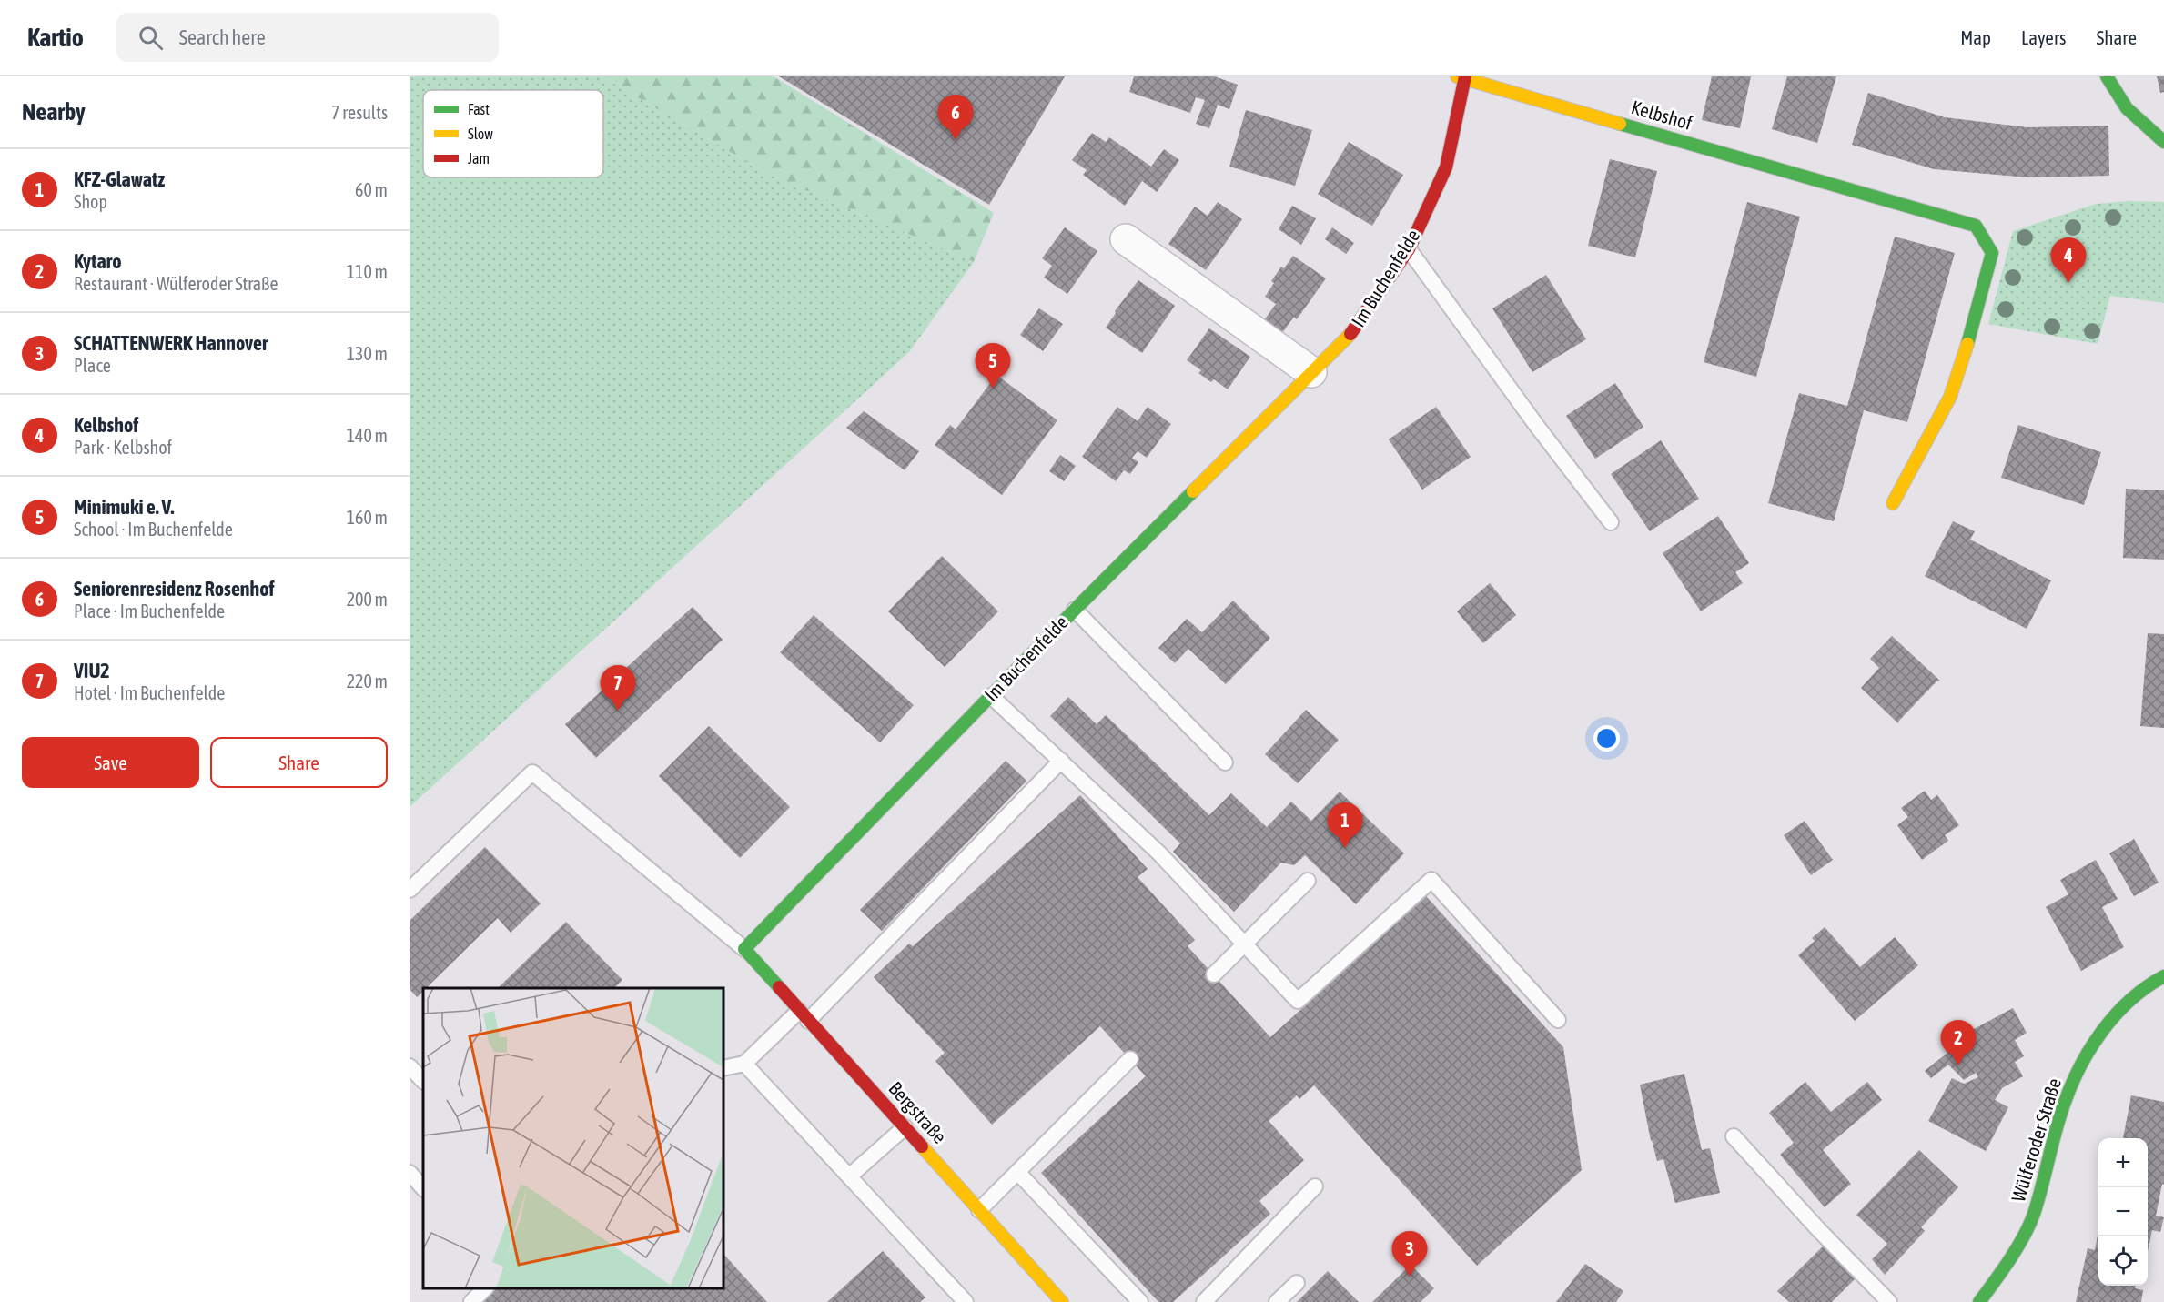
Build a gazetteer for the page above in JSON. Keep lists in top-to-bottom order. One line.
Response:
{"streets":{"street":["Kelbshof","Im Buchenfelde","Bergstraße","Wülferoder Straße"]},"crossings":[["Kelbshof","Im Buchenfelde"],["Im Buchenfelde","Bergstraße"]],"legend":["Fast","Slow","Jam"],"page":{"header":"Kartio","search":"Search here","nav":["Map","Layers","Share"],"heading":["Nearby","7 results"],"pins":["6","4","5","7","1","2","3"],"list":[{"mark":"1","name":"KFZ-Glawatz","note":"Shop","value":"60 m"},{"mark":"2","name":"Kytaro","note":"Restaurant · Wülferoder Straße","value":"110 m"},{"mark":"3","name":"SCHATTENWERK Hannover","note":"Place","value":"130 m"},{"mark":"4","name":"Kelbshof","note":"Park · Kelbshof","value":"140 m"},{"mark":"5","name":"Minimuki e. V.","note":"School · Im Buchenfelde","value":"160 m"},{"mark":"6","name":"Seniorenresidenz Rosenhof","note":"Place · Im Buchenfelde","value":"200 m"},{"mark":"7","name":"VIU2","note":"Hotel · Im Buchenfelde","value":"220 m"}],"buttons":["Save","Share"],"map_buttons":["+","−"]}}
